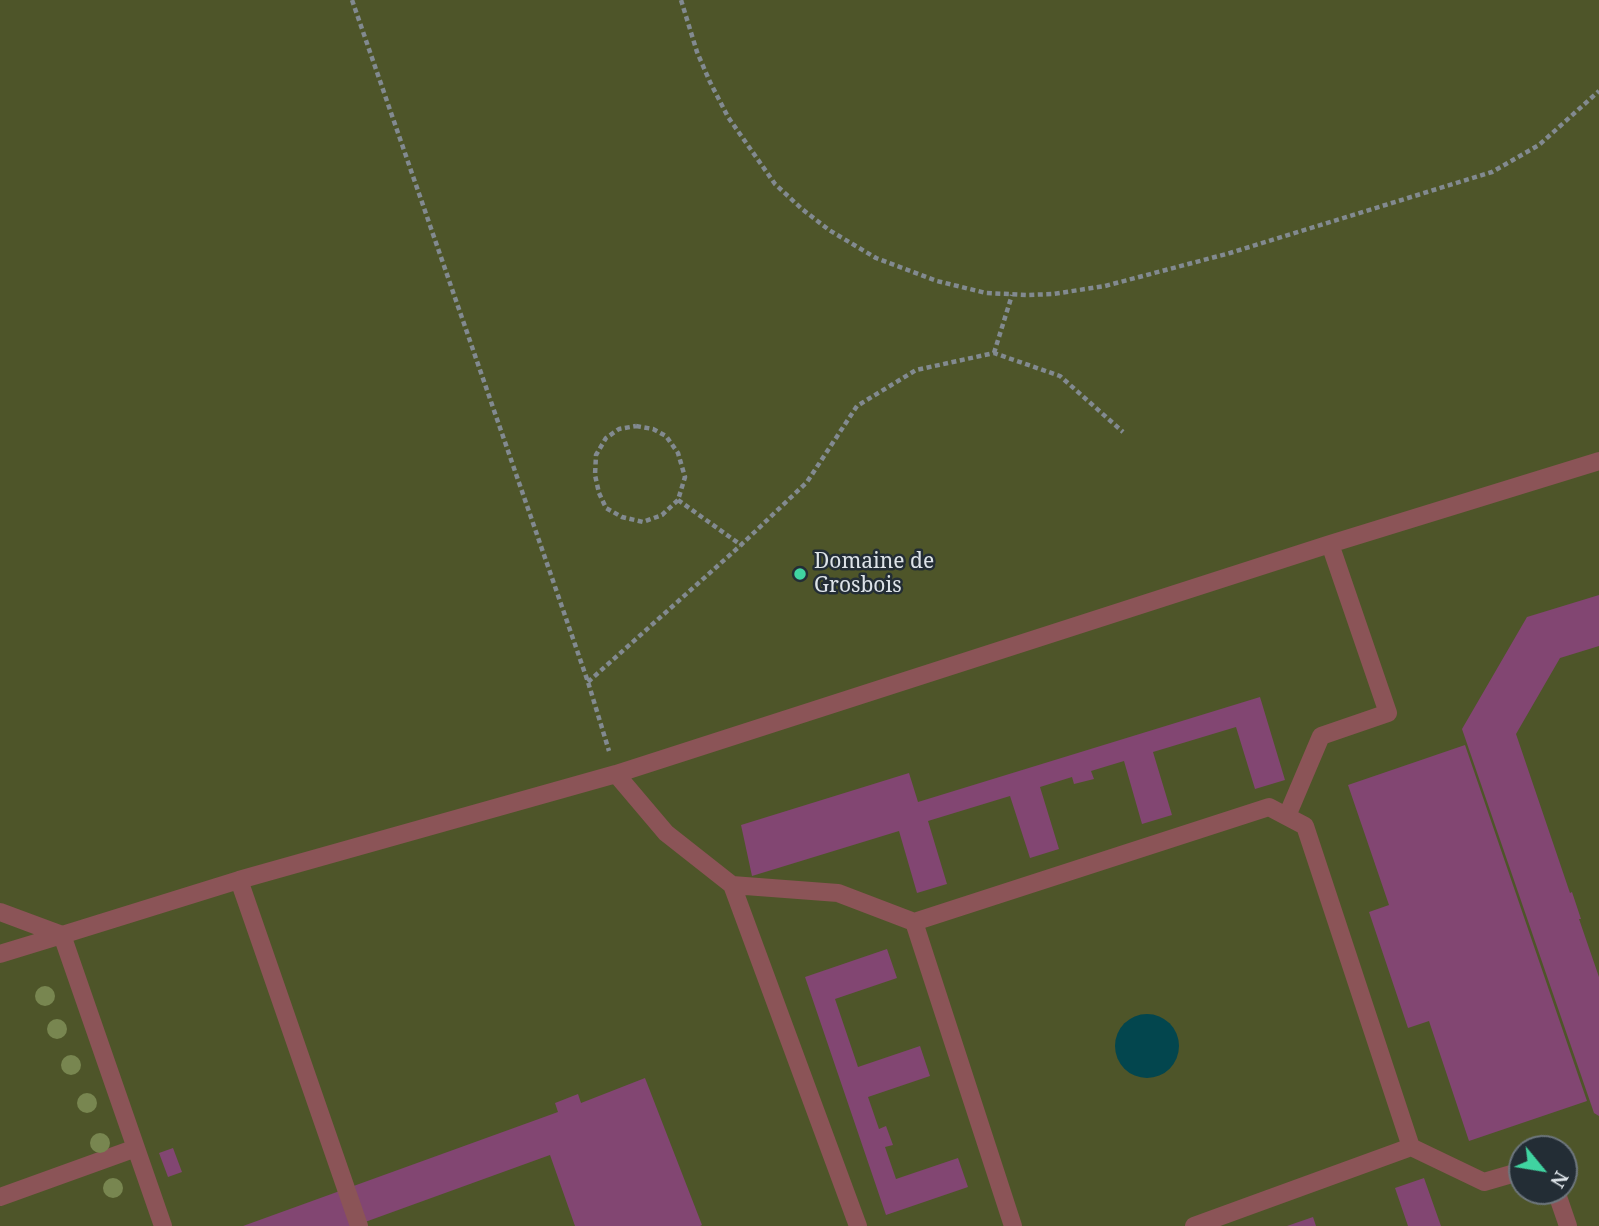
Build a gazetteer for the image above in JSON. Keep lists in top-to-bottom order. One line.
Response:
{"places":["Domaine de Grosbois"],"north":"bottom right"}
